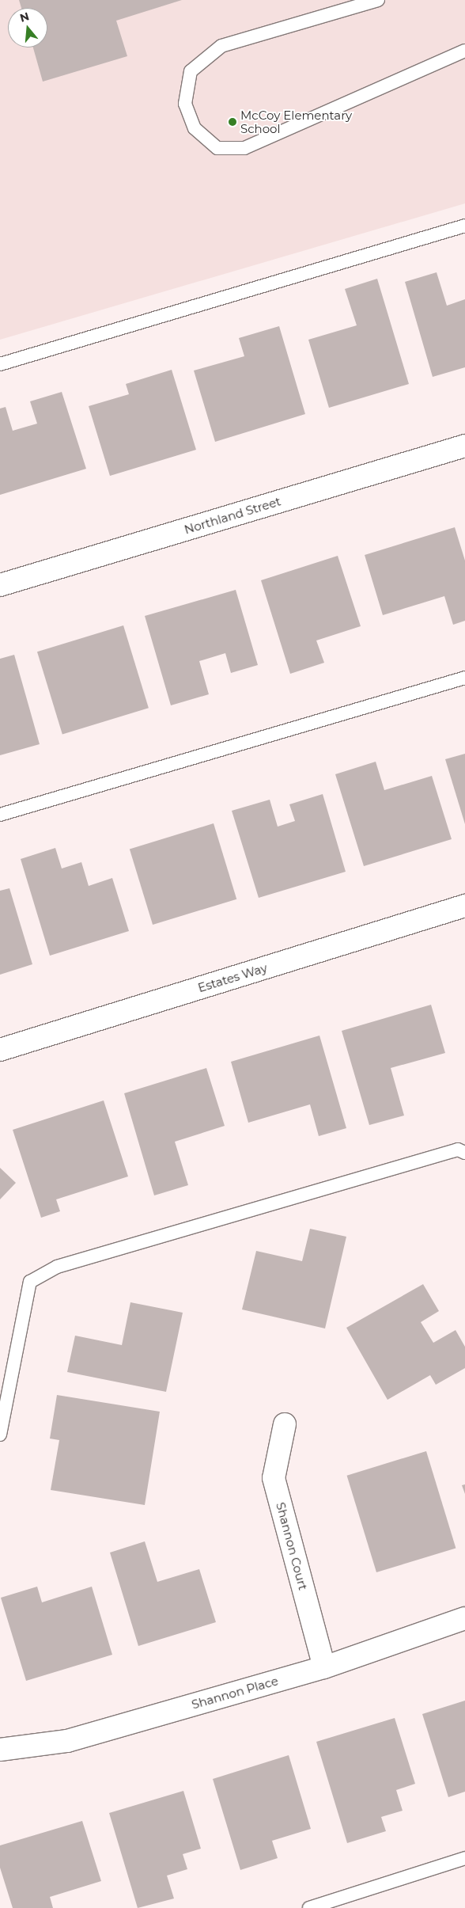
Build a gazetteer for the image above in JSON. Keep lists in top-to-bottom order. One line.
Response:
{"streets":{"street":["Northland Street","Estates Way","Shannon Court","Shannon Place"]},"crossings":[["Shannon Court","Shannon Place"]],"places":["McCoy Elementary School"],"north":"top"}
